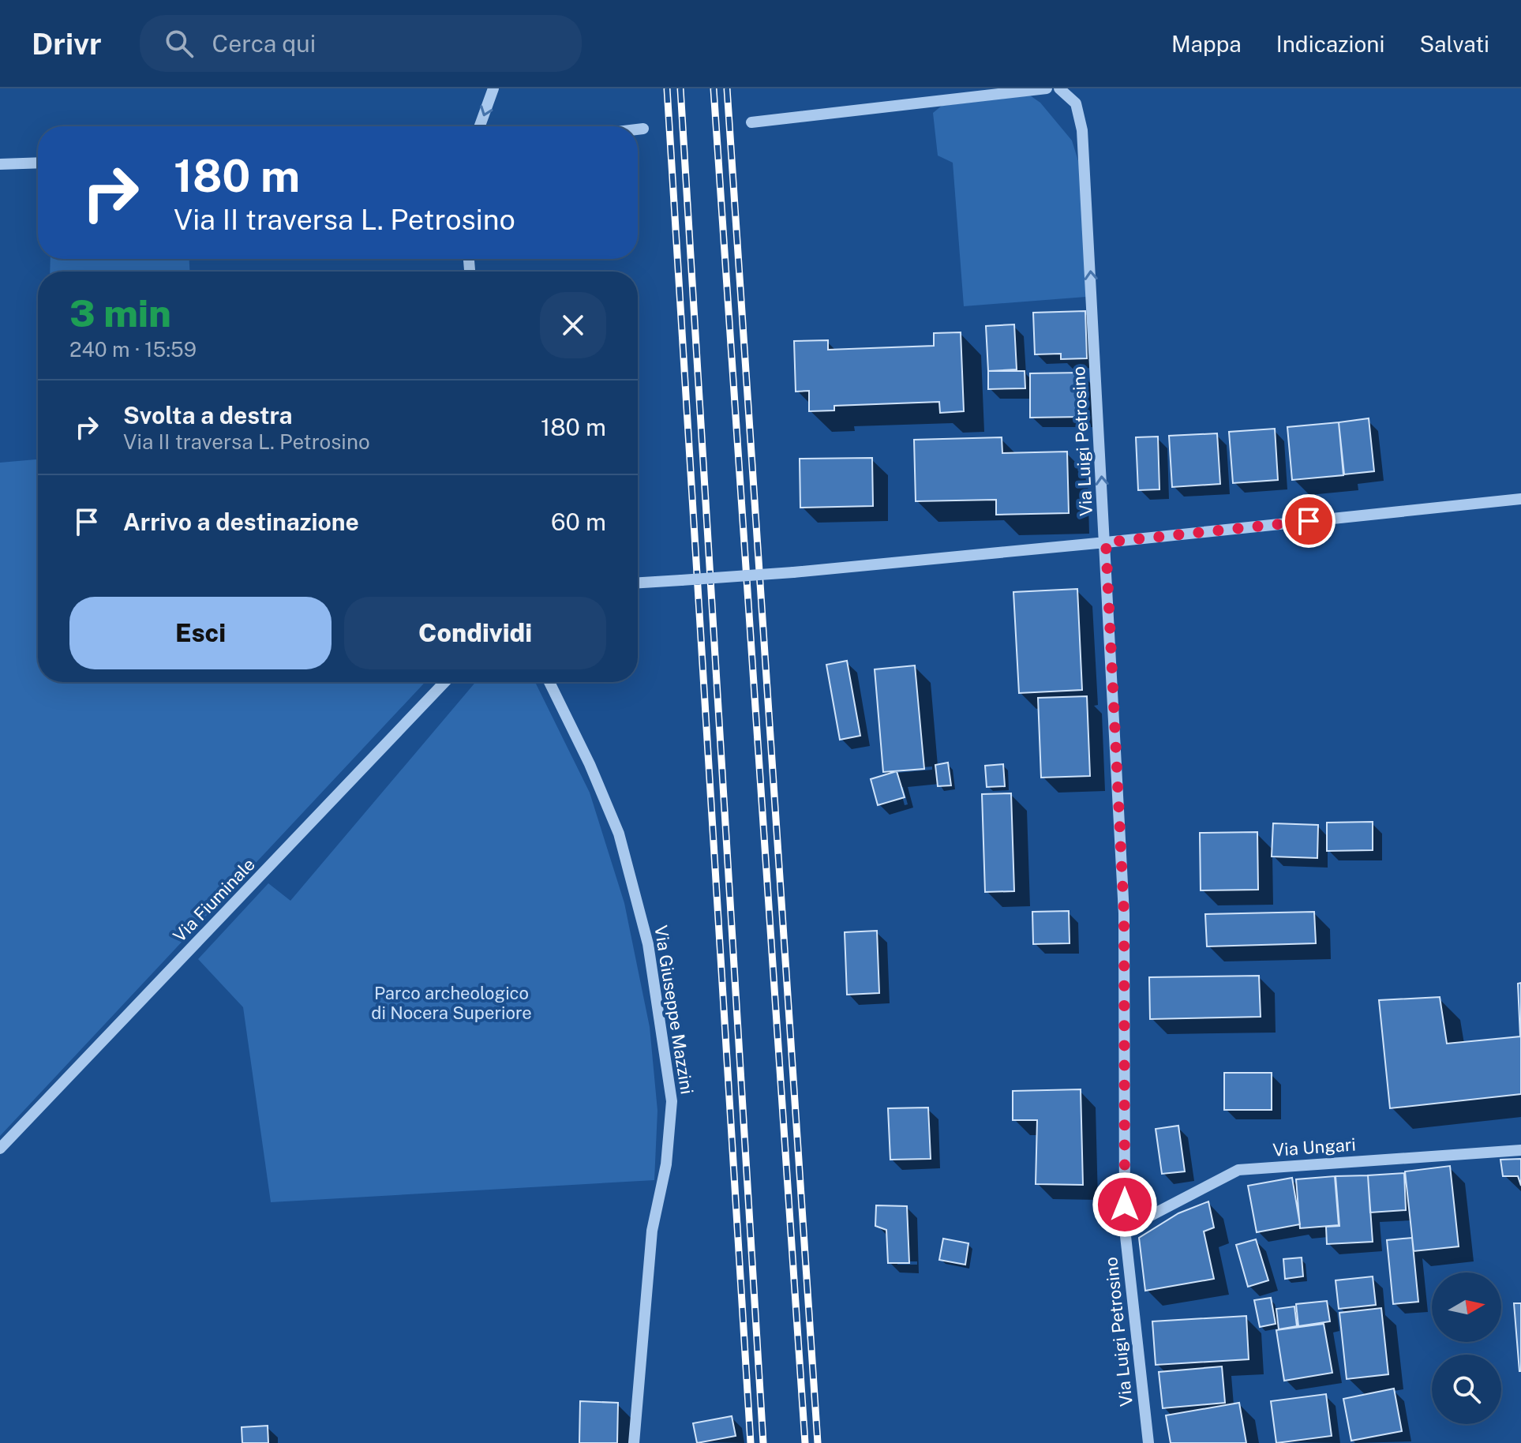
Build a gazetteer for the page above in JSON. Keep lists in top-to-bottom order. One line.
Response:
{"streets":{"street":["Via Luigi Petrosino","Via Fiuminale","Via Giuseppe Mazzini","Via Ungari"]},"crossings":[["Via Luigi Petrosino","Via Ungari"]],"parks":["Parco archeologico di Nocera Superiore"],"north":"right","page":{"header":"Drivr","search":"Cerca qui","nav":["Mappa","Indicazioni","Salvati"],"turn":["180 m","Via II traversa L. Petrosino"],"heading":["3 min","240 m · 15:59"],"list":[{"name":"Svolta a destra","note":"Via II traversa L. Petrosino","value":"180 m"},{"name":"Arrivo a destinazione","value":"60 m"}],"buttons":["Esci","Condividi"]}}
